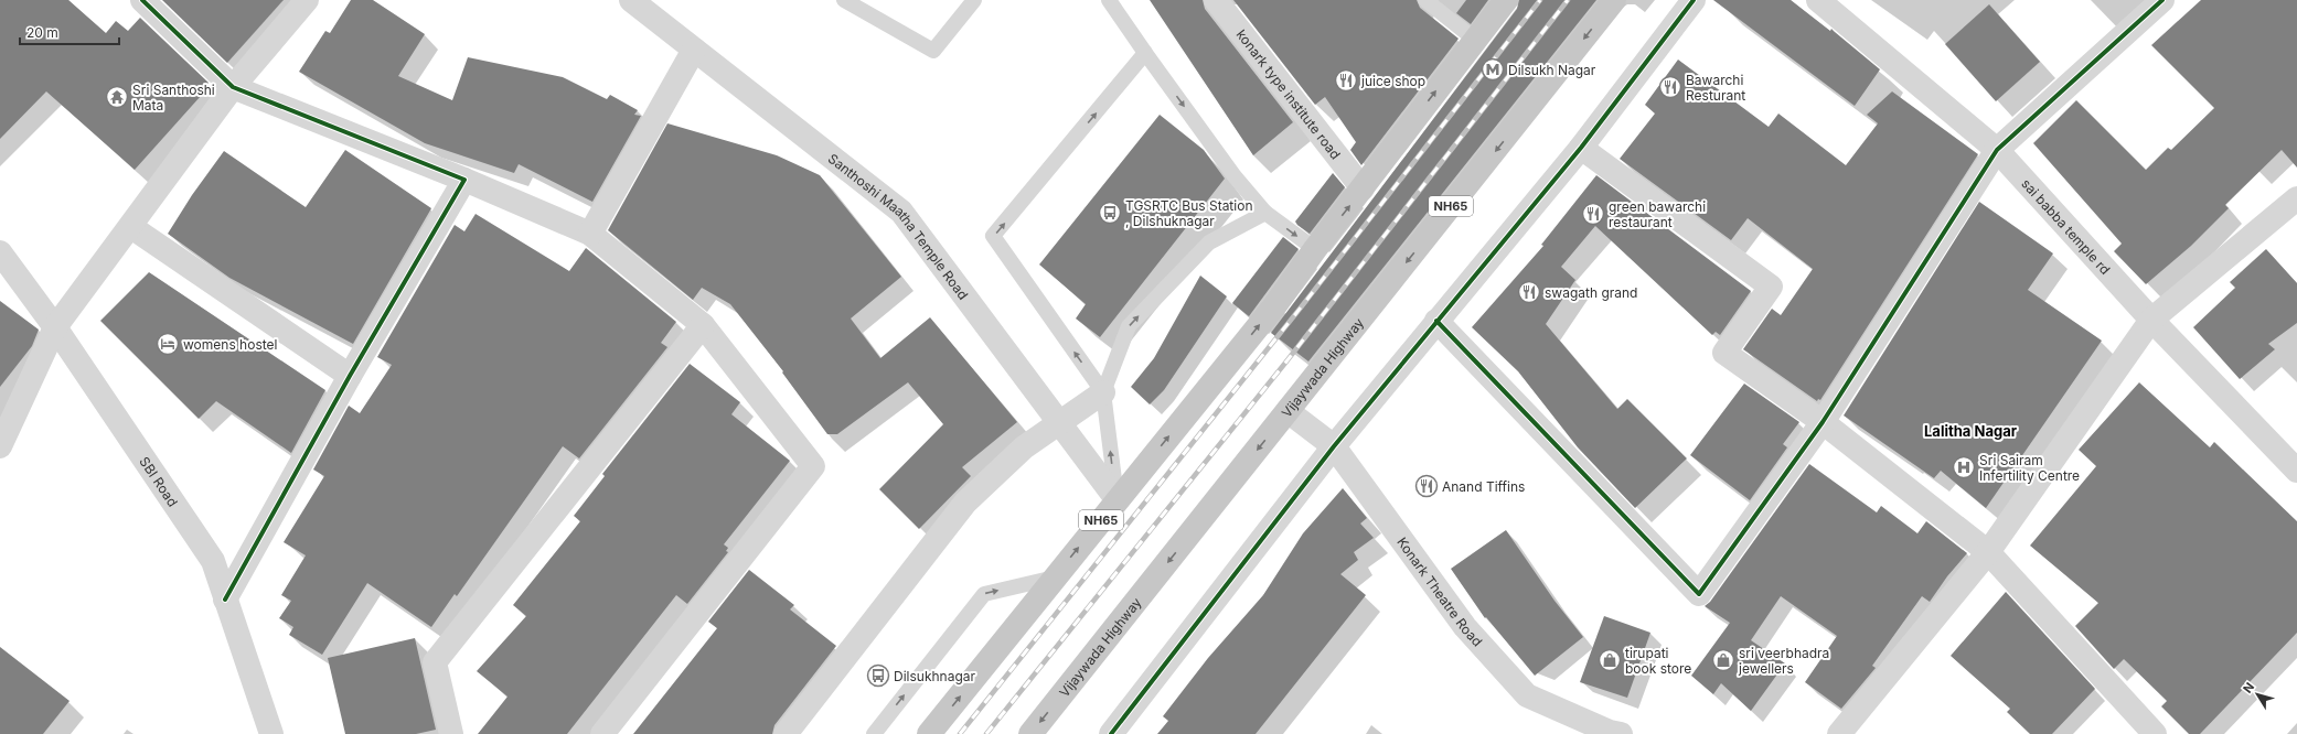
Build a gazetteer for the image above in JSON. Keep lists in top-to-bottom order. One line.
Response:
{"streets":{"highway":["NH65","Vijaywada Highway"],"street":["konark type institute road","sai babba temple rd","Santhoshi Maatha Temple Road","SBI Road","Konark Theatre Road"]},"crossings":[["konark type institute road","NH65"],["NH65","Santhoshi Maatha Temple Road"],["Vijaywada Highway","Konark Theatre Road"]],"districts":["Lalitha Nagar"],"places":{"metro station":["Dilsukh Nagar"],"restaurant":["juice shop","Bawarchi Resturant","green bawarchi restaurant","swagath grand","Anand Tiffins"],"temple":["Sri Santhoshi Mata"],"bus stop":["TGSRTC Bus Station , Dilshuknagar","Dilsukhnagar"],"hotel":["womens hostel"],"hospital":["Sri Sairam Infertility Centre"],"shop":["tirupati book store","sri veerbhadra jewellers"]},"scale_bar":"20 m","north":"top left"}
